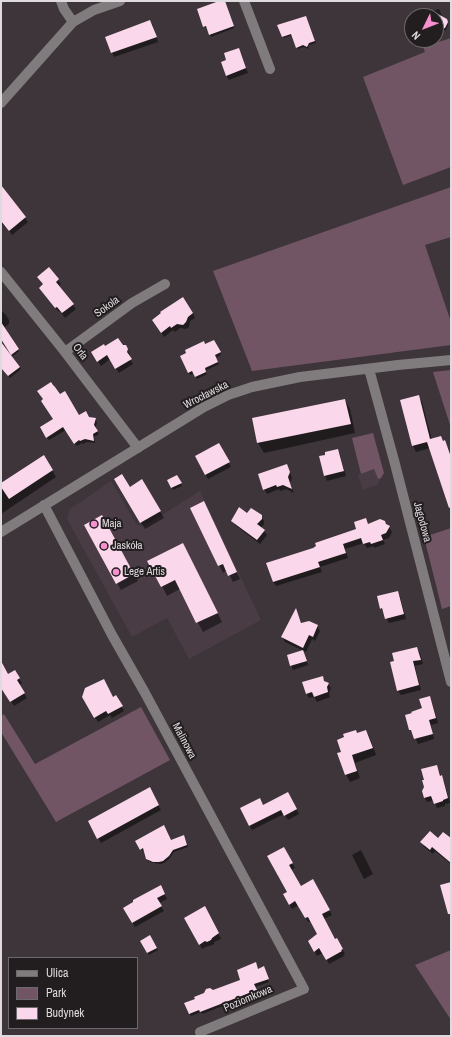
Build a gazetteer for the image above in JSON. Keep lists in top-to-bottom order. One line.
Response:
{"streets":{"street":["Sokola","Orla","Wrocławska","Jagodowa","Malinowa","Poziomkowa"]},"crossings":[["Sokola","Orla"],["Orla","Wrocławska"],["Wrocławska","Jagodowa"],["Wrocławska","Malinowa"],["Malinowa","Poziomkowa"]],"places":["Maja","Jaskóła","Lege Artis"],"legend":["Ulica","Park","Budynek"],"north":"bottom left"}
